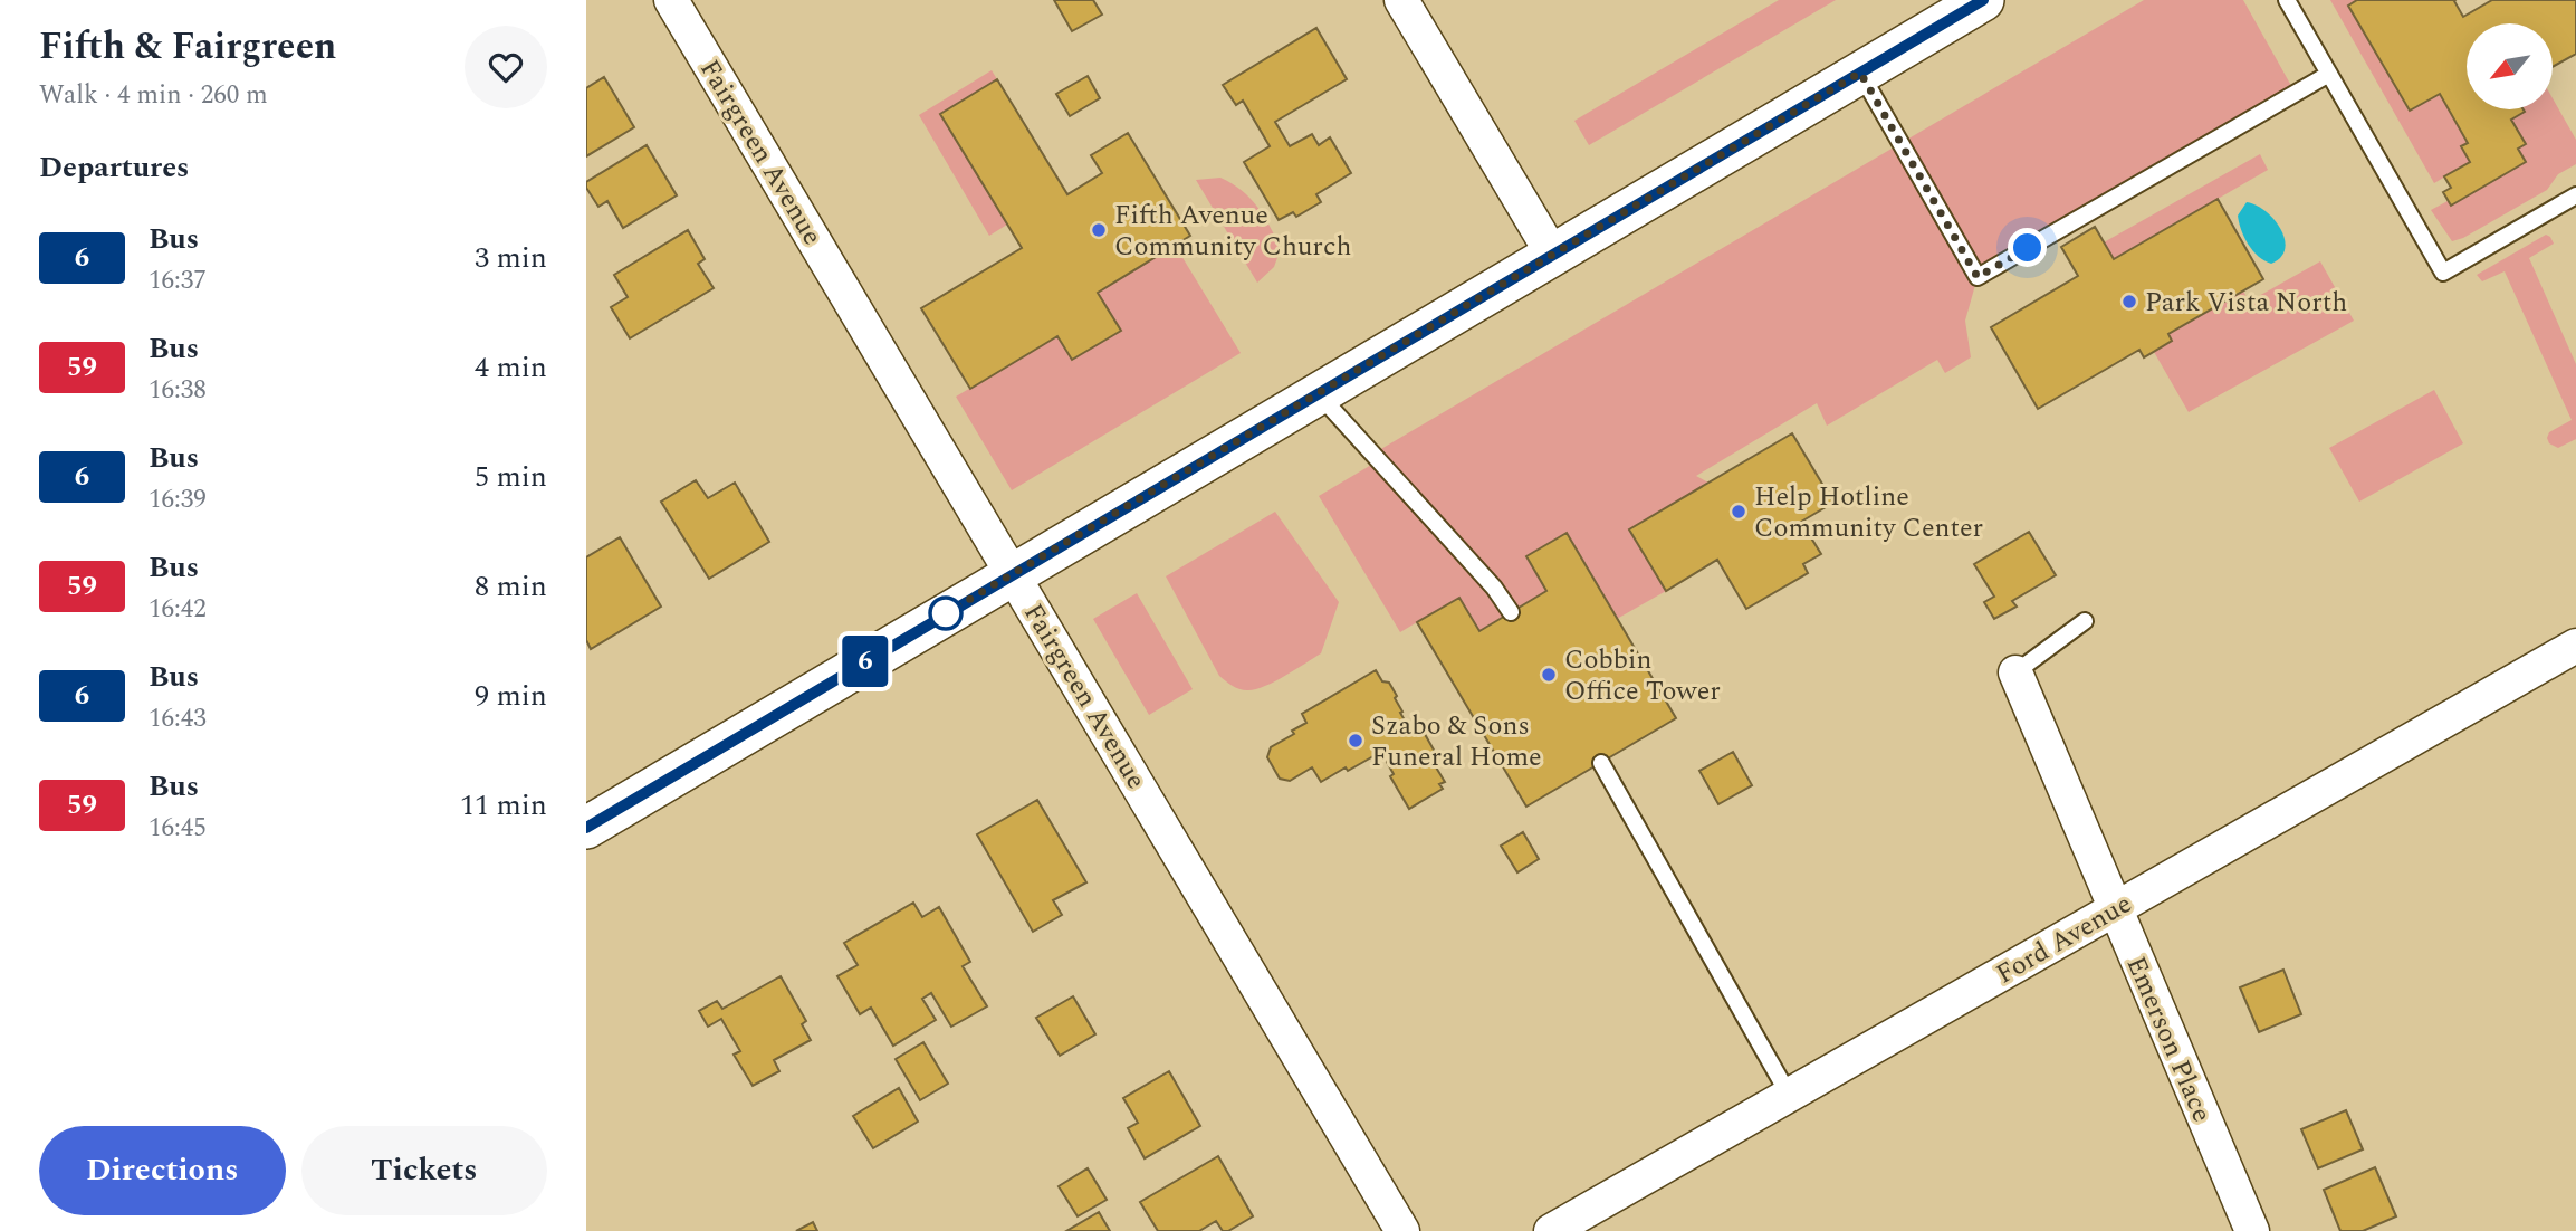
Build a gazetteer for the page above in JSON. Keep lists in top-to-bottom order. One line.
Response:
{"streets":{"street":["Fairgreen Avenue","Ford Avenue","Emerson Place"]},"crossings":[["Ford Avenue","Emerson Place"]],"places":["Fifth Avenue Community Church","Park Vista North","Help Hotline Community Center","Cobbin Office Tower","Szabo & Sons Funeral Home"],"lines":["bus line 6"],"north":"bottom left","page":{"heading":[["Fifth & Fairgreen","Walk · 4 min · 260 m"],"Departures"],"on_map":"6","list":[{"mark":"6","name":"Bus","note":"16:37","value":"3 min"},{"mark":"59","name":"Bus","note":"16:38","value":"4 min"},{"mark":"6","name":"Bus","note":"16:39","value":"5 min"},{"mark":"59","name":"Bus","note":"16:42","value":"8 min"},{"mark":"6","name":"Bus","note":"16:43","value":"9 min"},{"mark":"59","name":"Bus","note":"16:45","value":"11 min"}],"buttons":["Directions","Tickets"]}}
